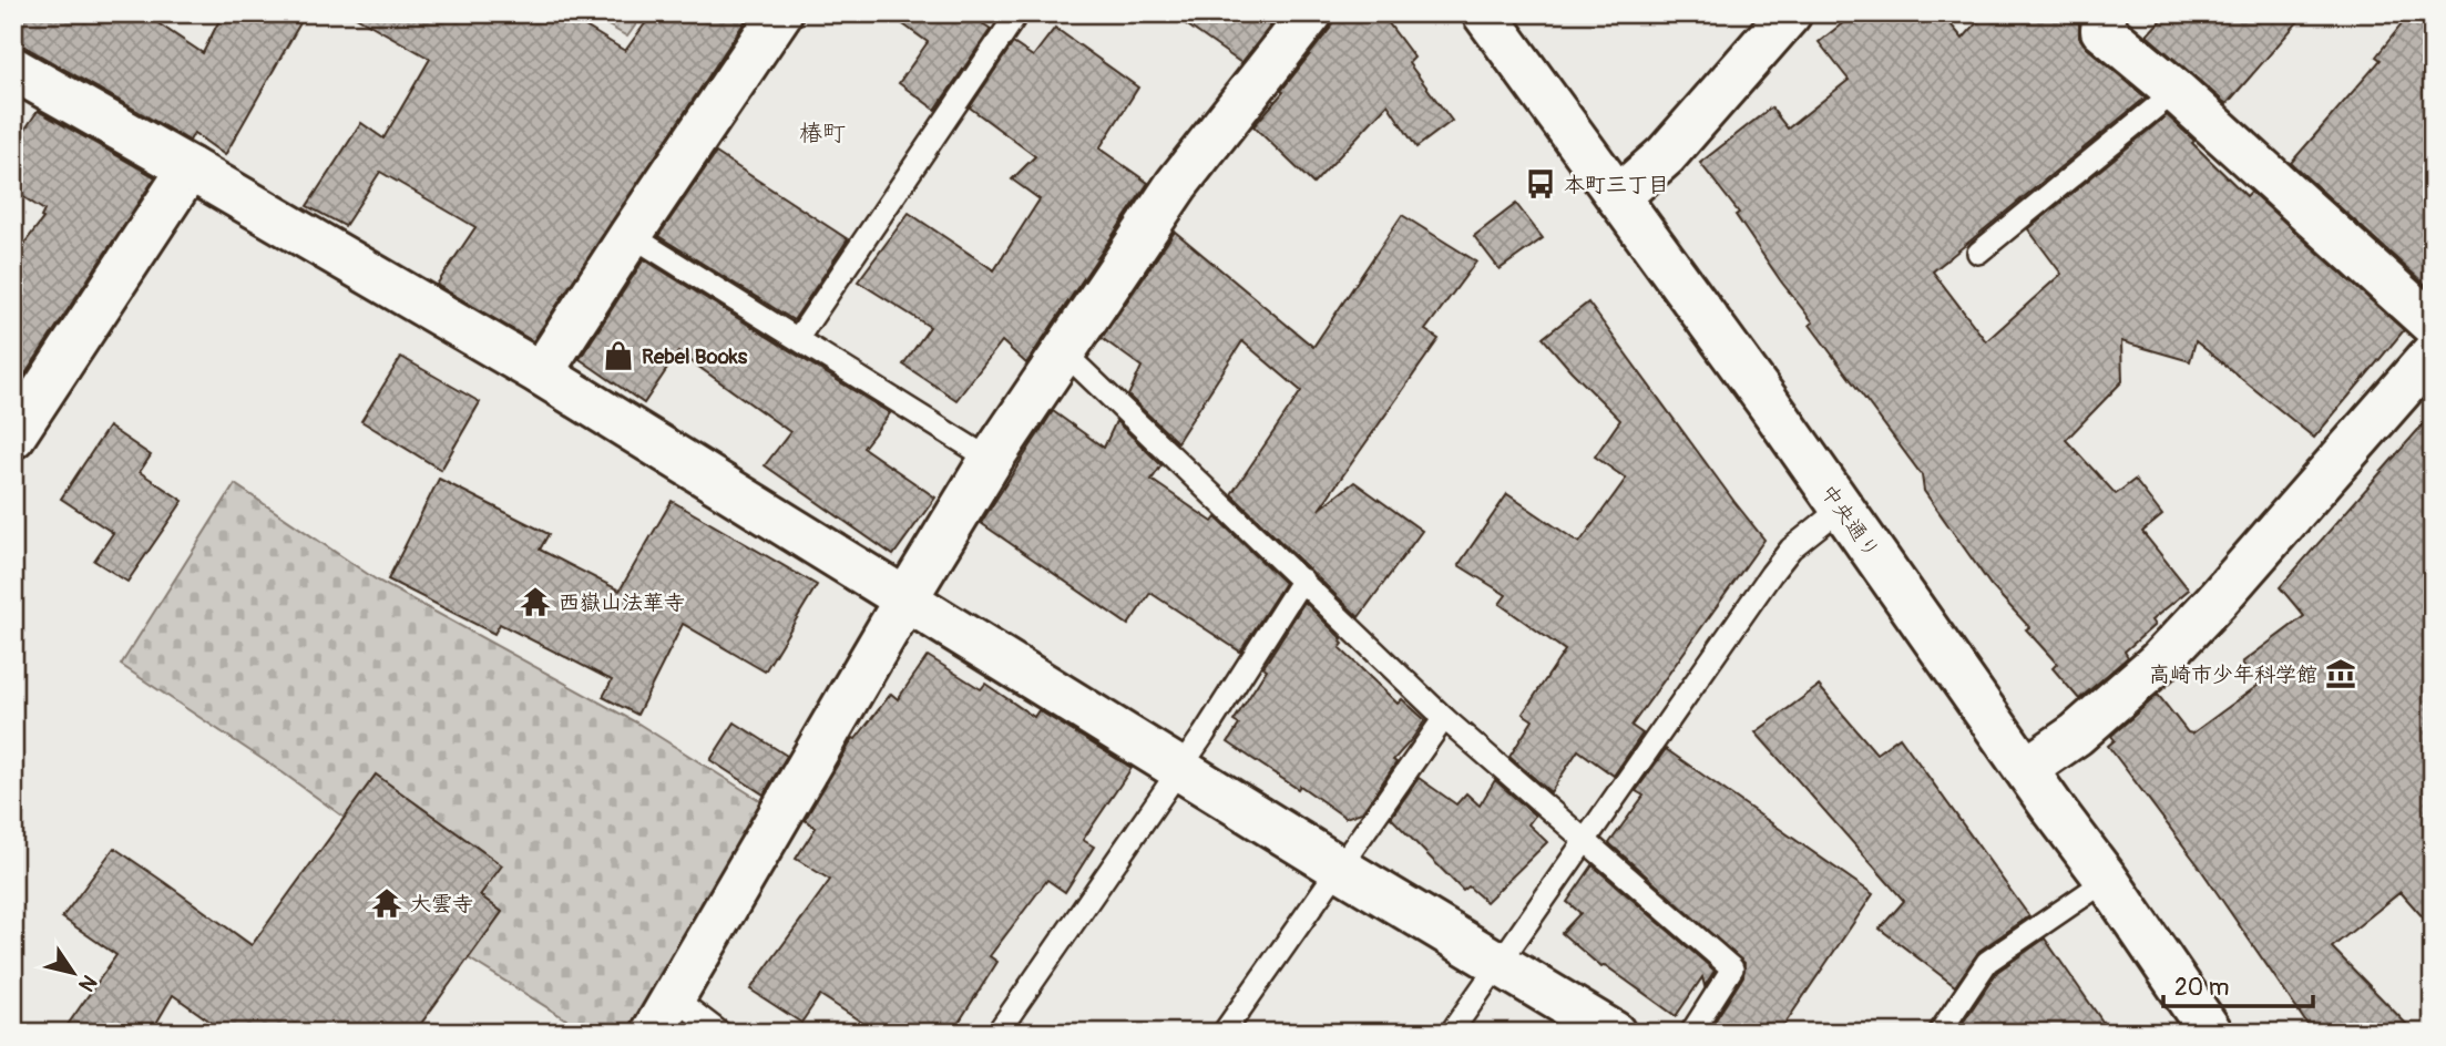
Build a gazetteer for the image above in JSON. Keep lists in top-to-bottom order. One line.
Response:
{"streets":{"street":["中央通り"]},"districts":["椿町"],"places":{"bus stop":["本町三丁目"],"shop":["Rebel Books"],"temple":["西嶽山法華寺","大雲寺"],"museum":["高崎市少年科学館"]},"scale_bar":"20 m","north":"bottom right"}
